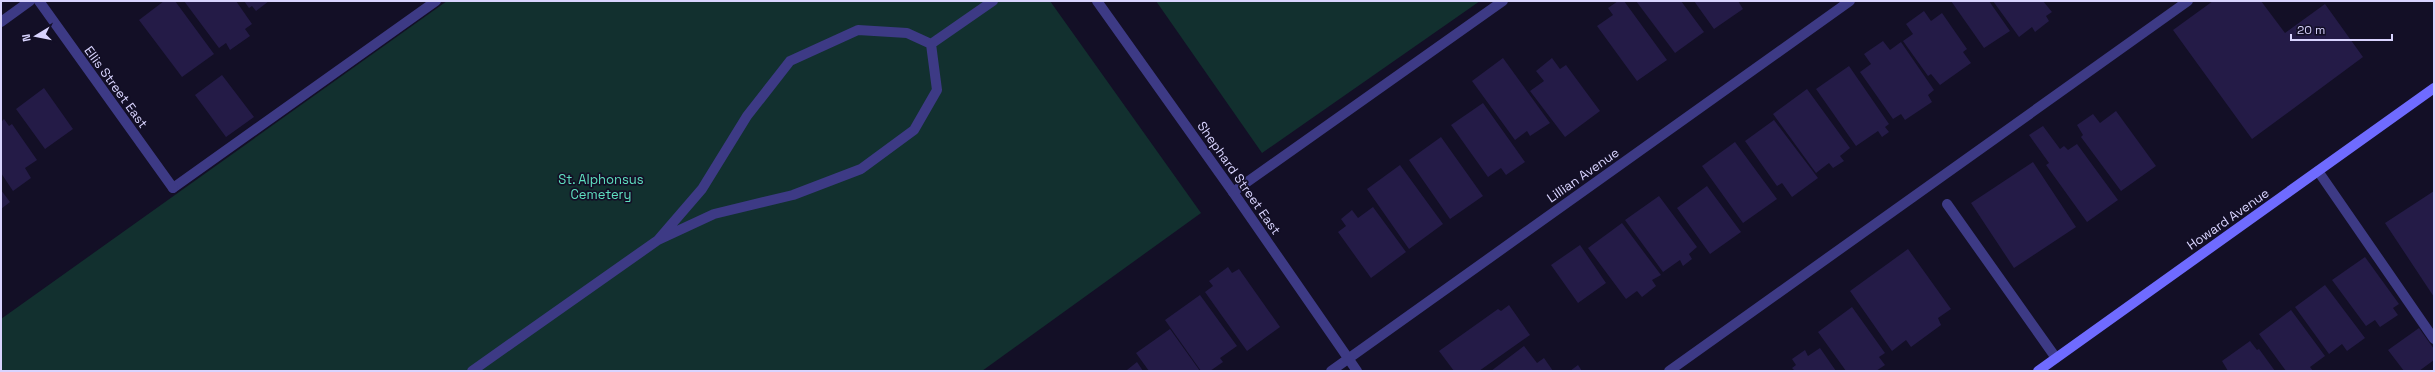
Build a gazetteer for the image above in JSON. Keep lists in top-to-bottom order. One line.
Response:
{"streets":{"main road":["Howard Avenue"],"street":["Ellis Street East","Lillian Avenue","Shephard Street East"]},"crossings":[["Lillian Avenue","Shephard Street East"]],"parks":["St. Alphonsus Cemetery"],"scale_bar":"20 m","north":"left"}
